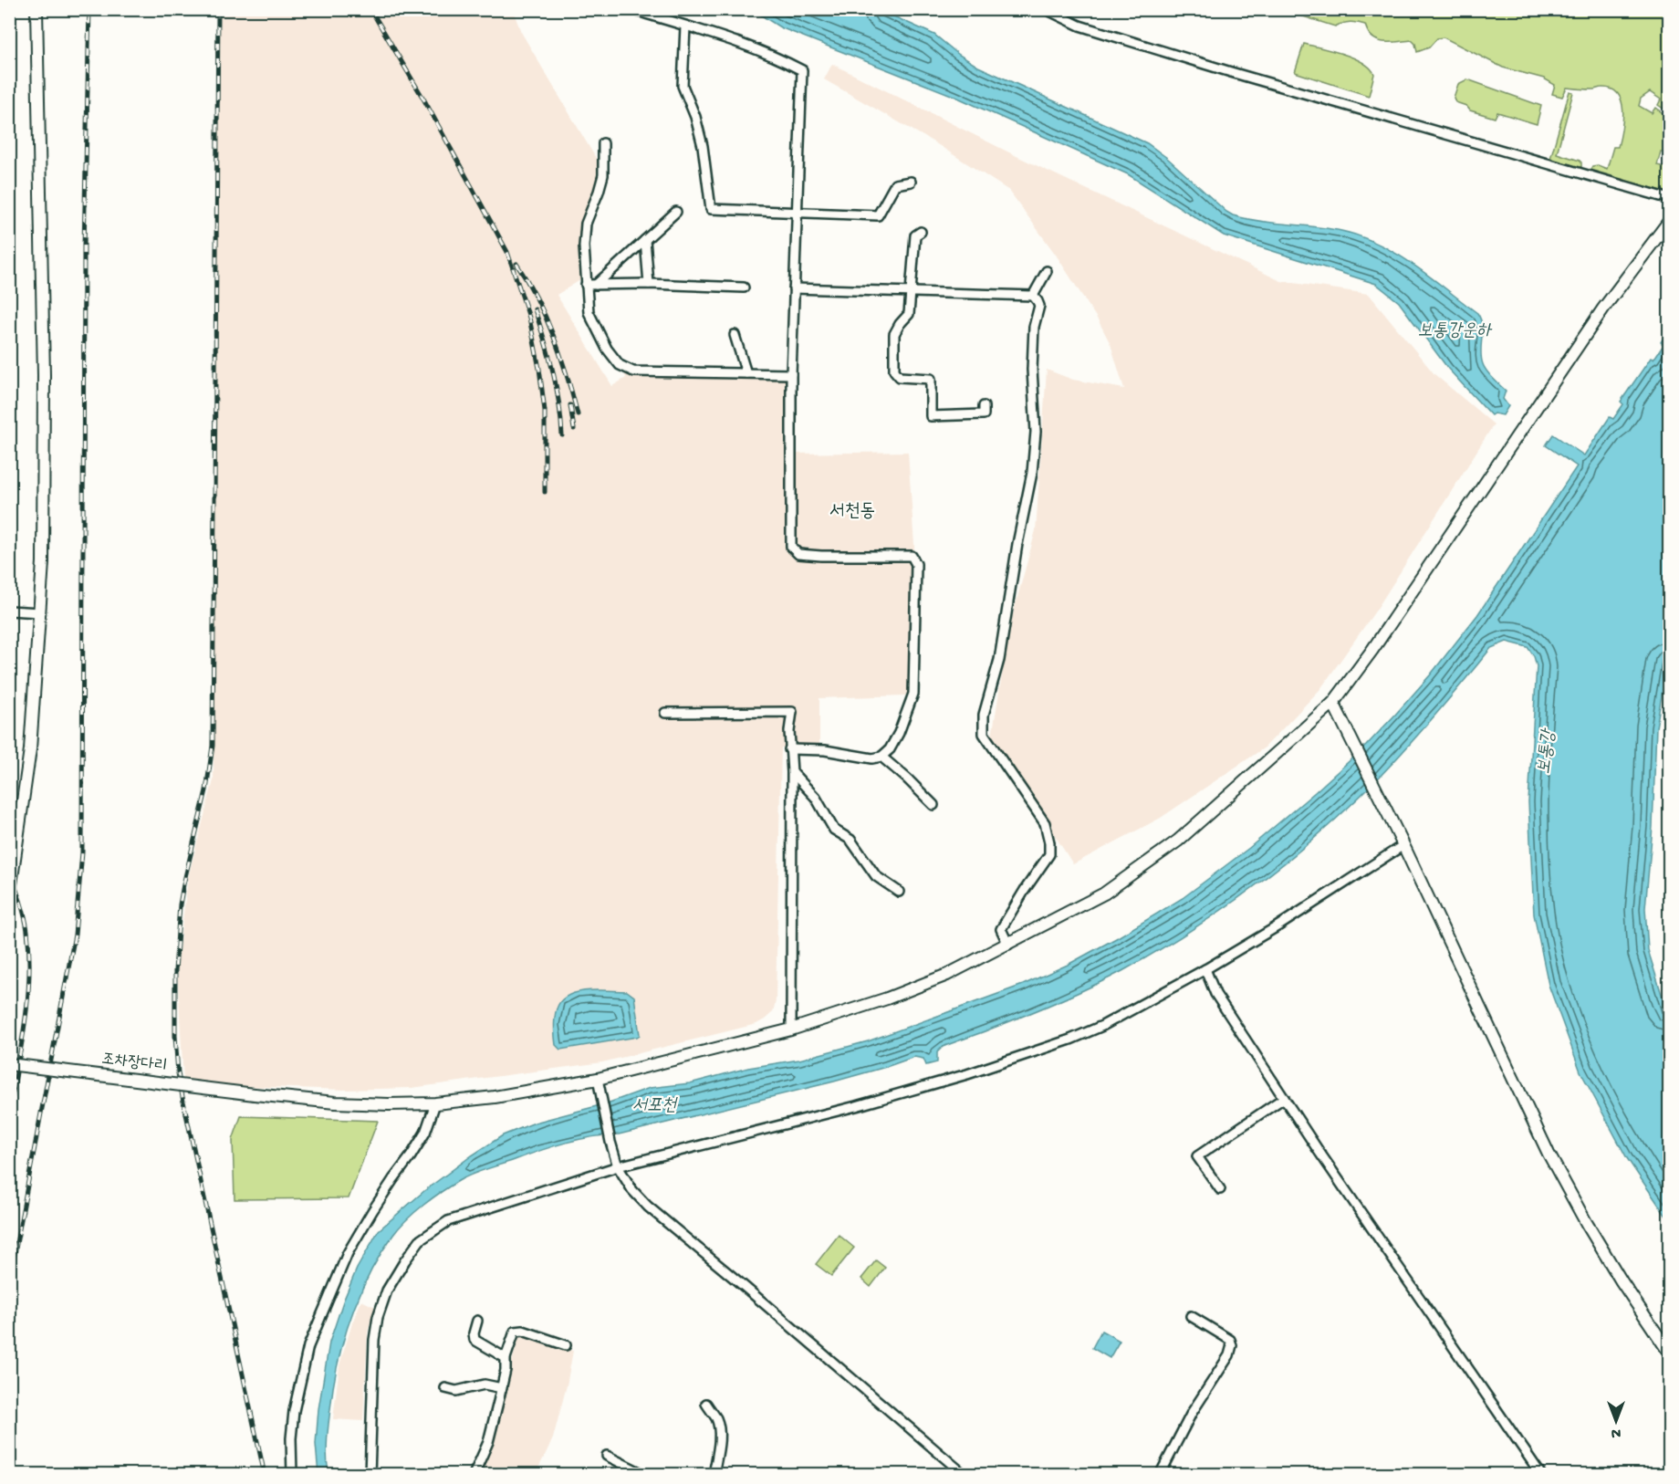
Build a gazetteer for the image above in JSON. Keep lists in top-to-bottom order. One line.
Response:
{"streets":{"main road":["조차장다리"]},"districts":["서천동"],"water":["보통강운하","보통강","서포천"],"north":"bottom"}
